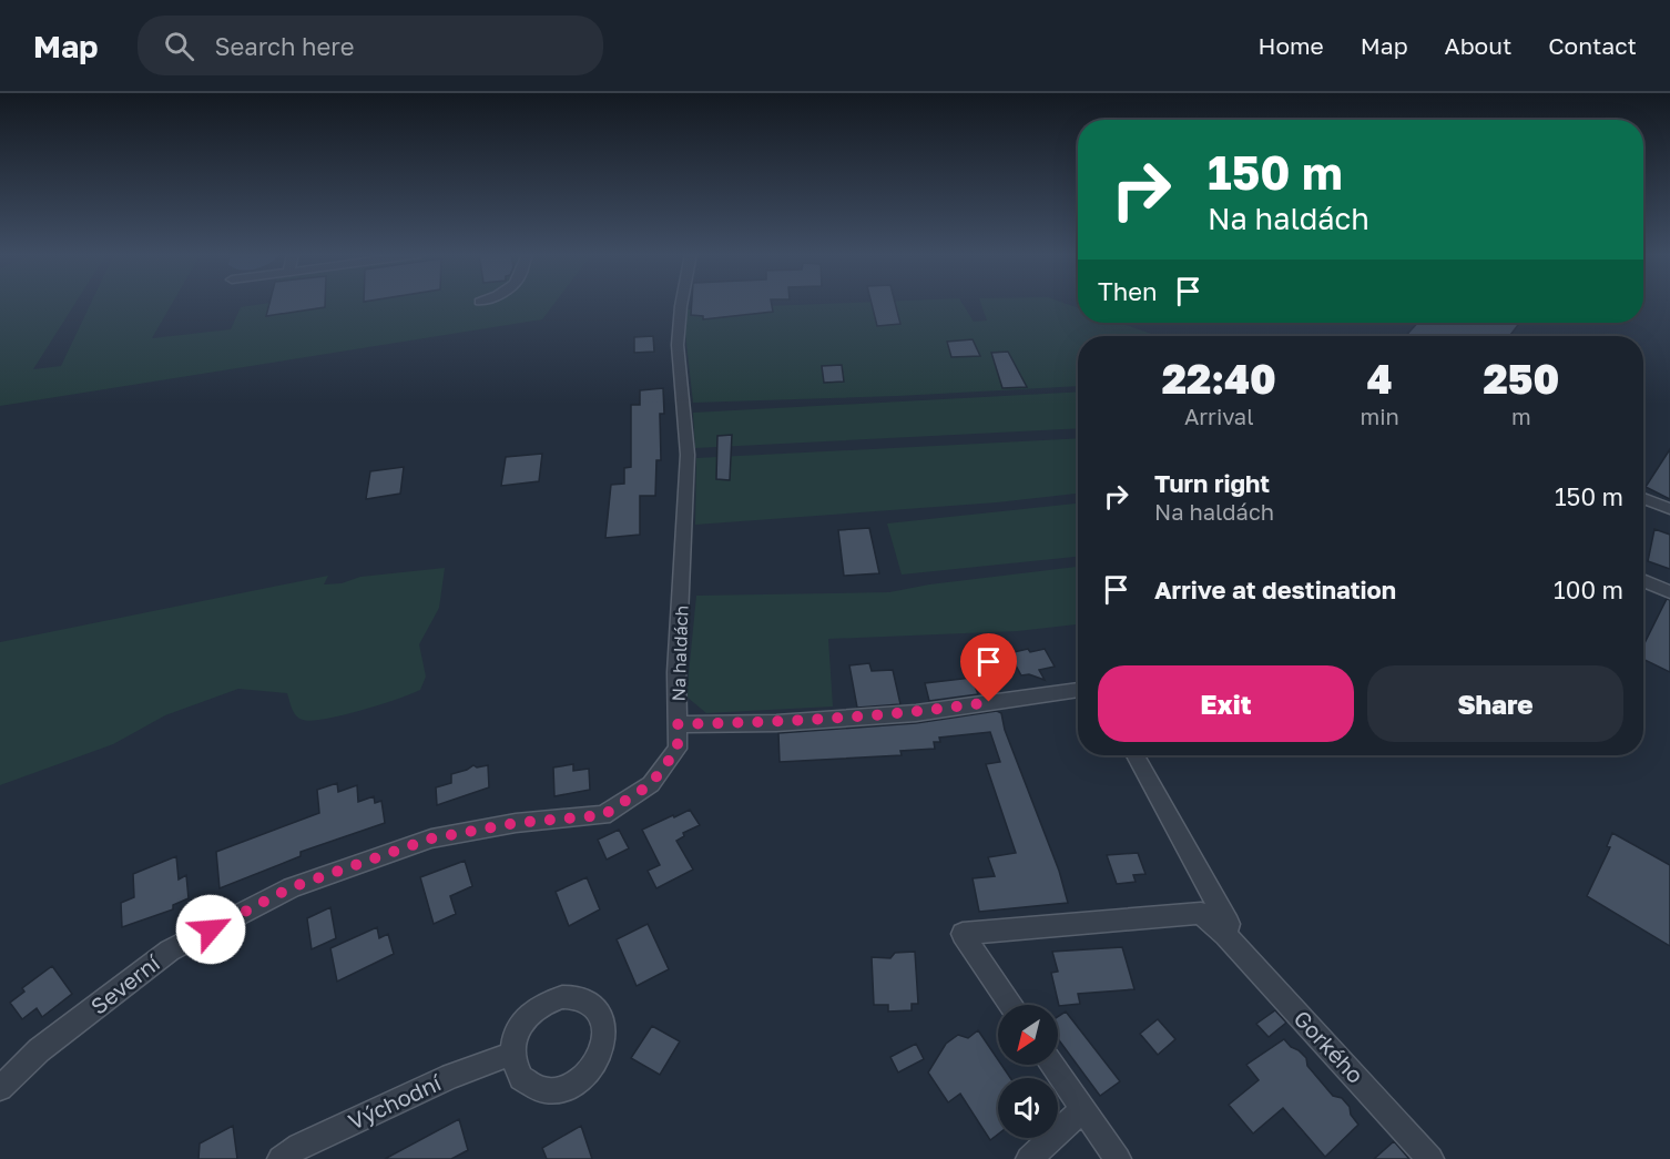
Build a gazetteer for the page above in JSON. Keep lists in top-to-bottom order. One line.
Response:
{"streets":{"street":["Na haldách","Severní","Gorkého","Východní"]},"crossings":[["Na haldách","Severní"]],"north":"bottom left","page":{"header":"Map","search":"Search here","nav":["Home","Map","About","Contact"],"turn":["150 m","Na haldách"],"then":"Then","eta":["22:40","Arrival","4","min","250","m"],"list":[{"name":"Turn right","note":"Na haldách","value":"150 m"},{"name":"Arrive at destination","value":"100 m"}],"buttons":["Exit","Share"]}}
